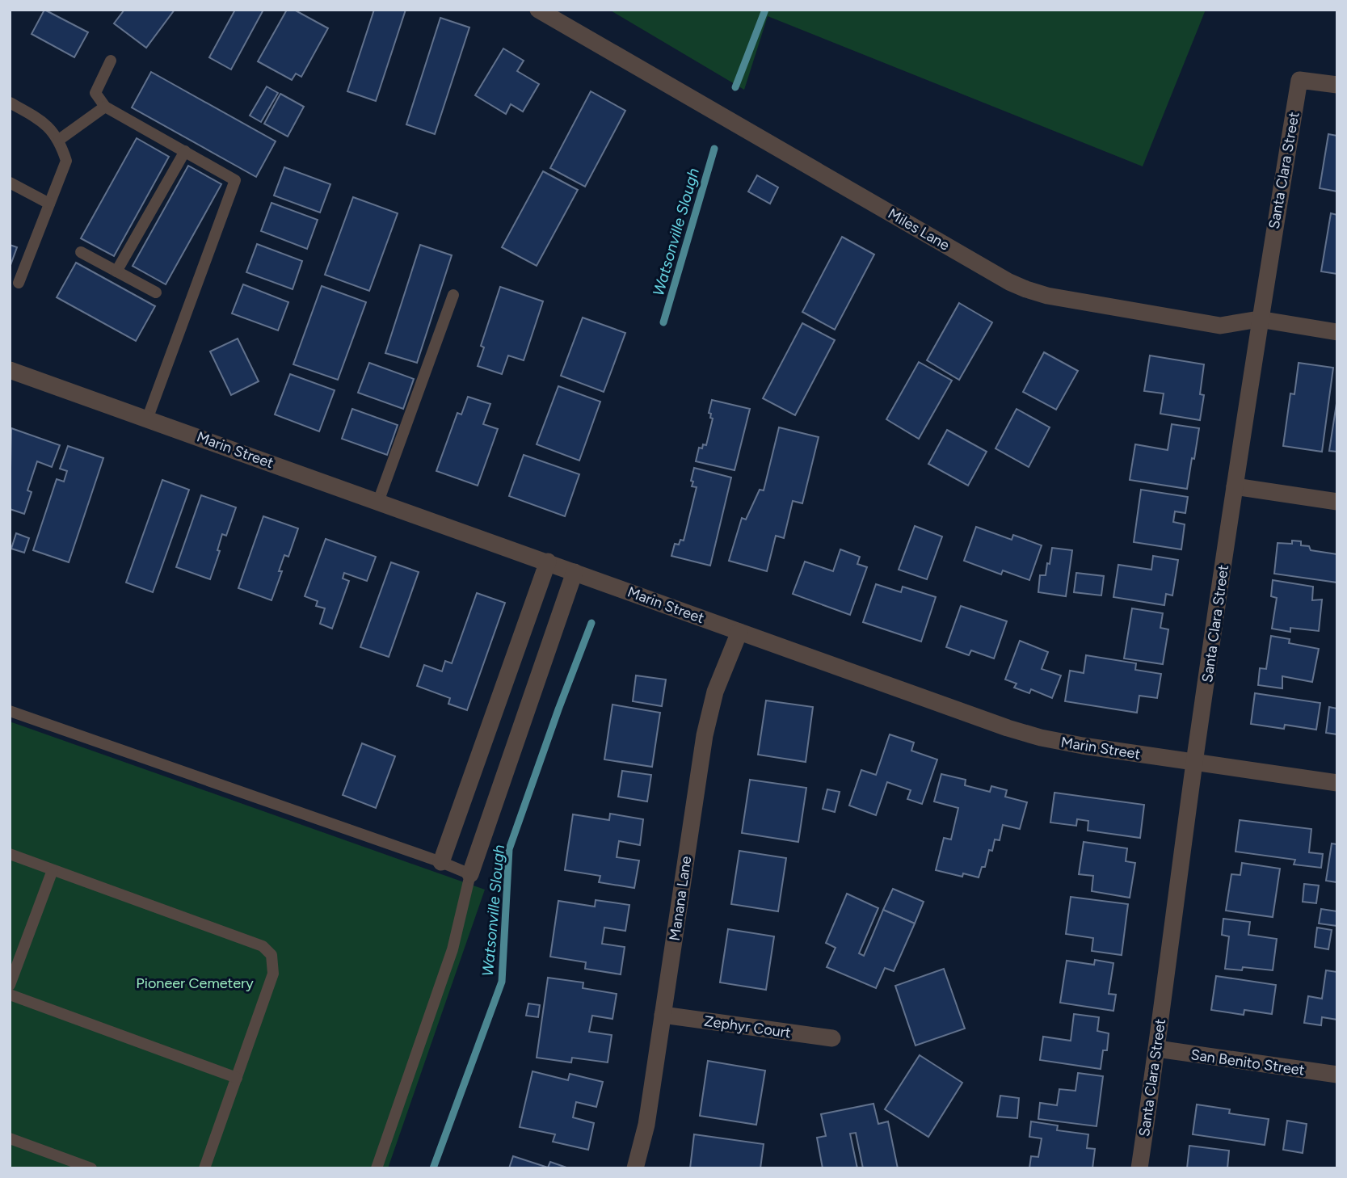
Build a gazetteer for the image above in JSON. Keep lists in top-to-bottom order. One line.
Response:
{"streets":{"street":["Santa Clara Street","Miles Lane","Marin Street","Manana Lane","Zephyr Court","San Benito Street"]},"crossings":[["Santa Clara Street","Miles Lane"],["Santa Clara Street","Marin Street"],["Santa Clara Street","San Benito Street"],["Marin Street","Manana Lane"],["Manana Lane","Zephyr Court"]],"water":["Watsonville Slough"],"parks":["Pioneer Cemetery"]}
